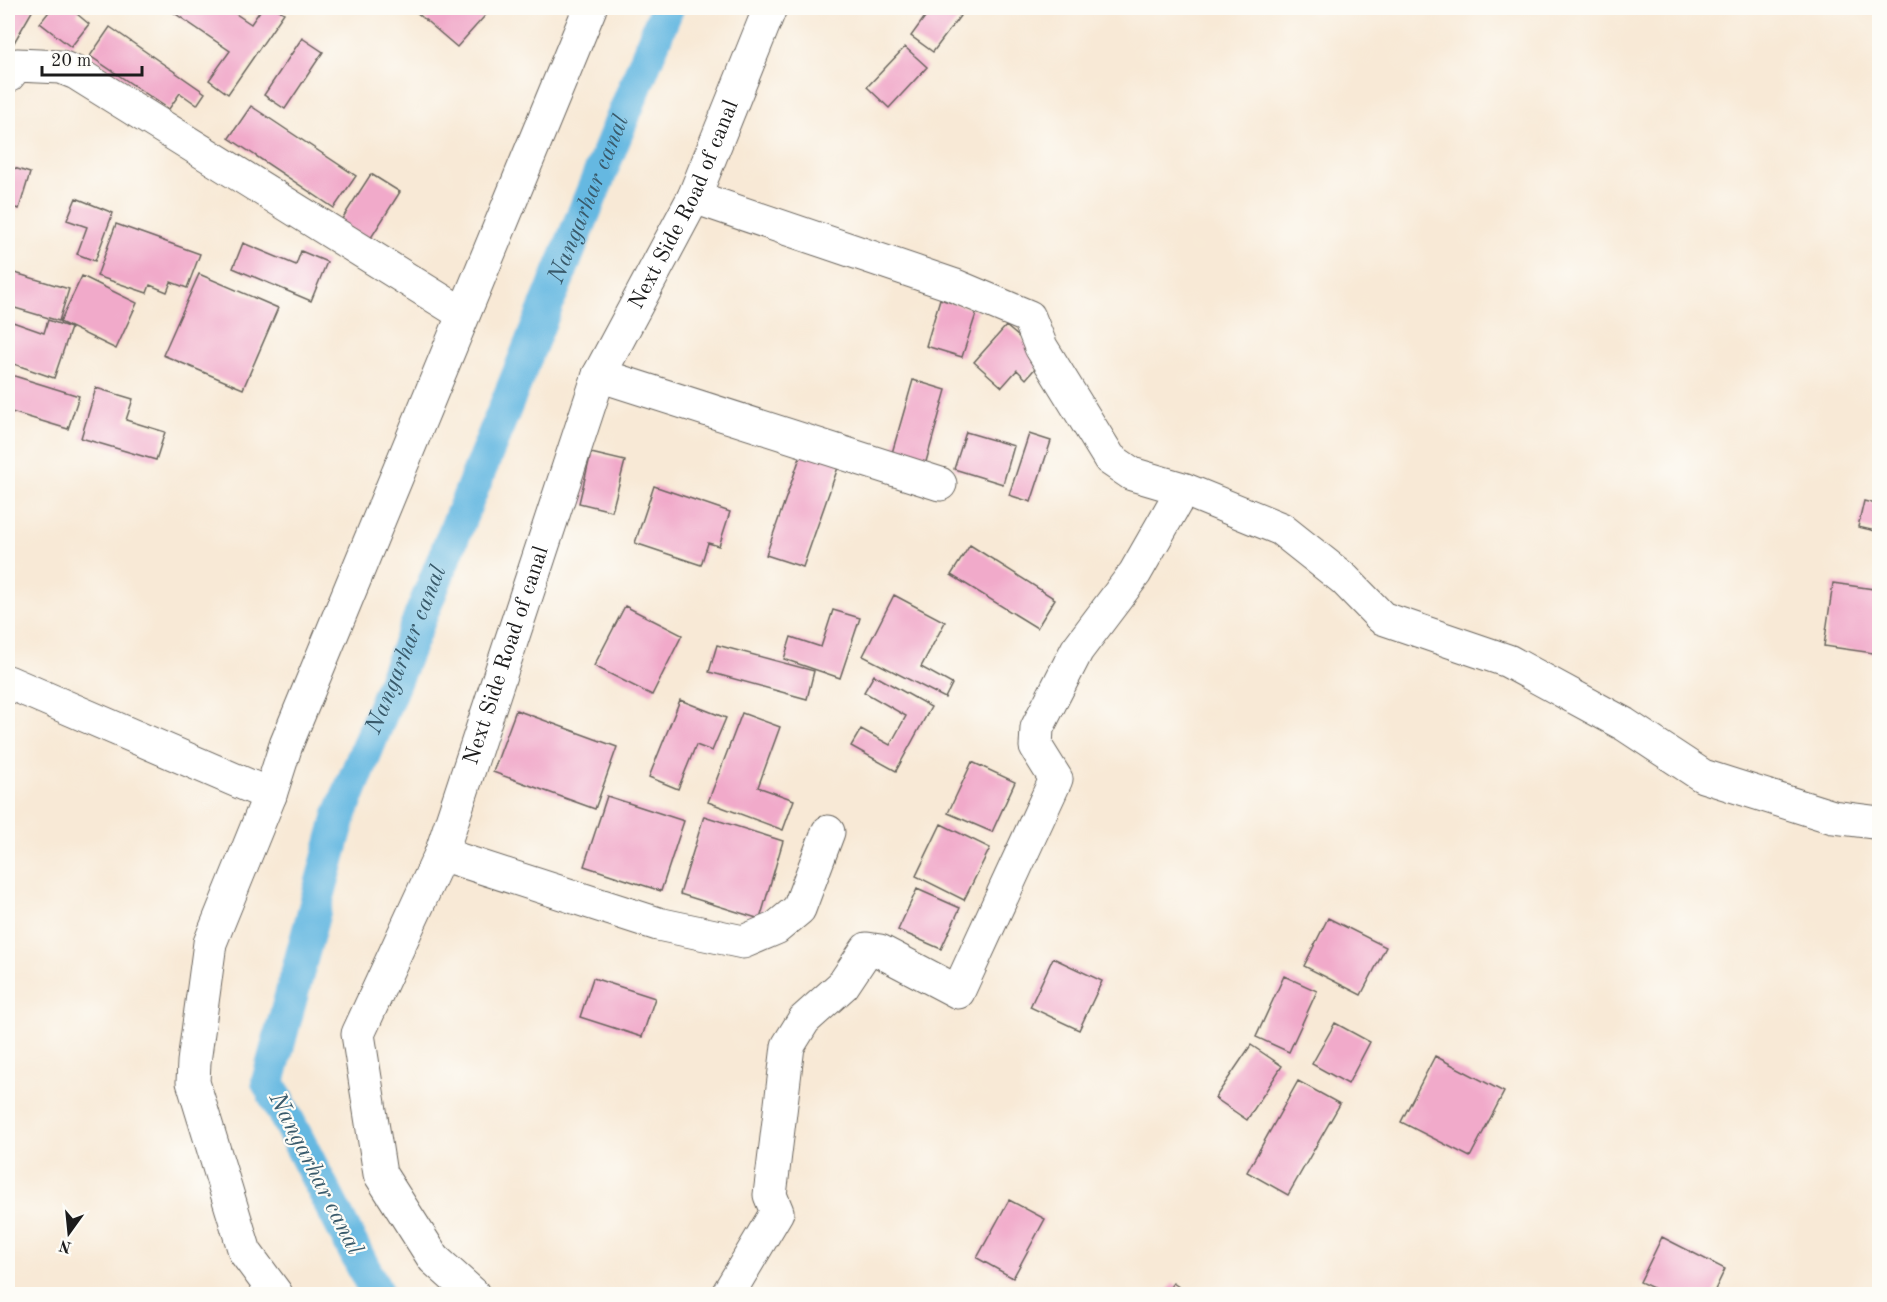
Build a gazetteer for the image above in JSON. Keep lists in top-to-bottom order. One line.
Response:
{"streets":{"street":["Next Side Road of canal"]},"water":["Nangarhar canal"],"scale_bar":"20 m","north":"bottom"}
